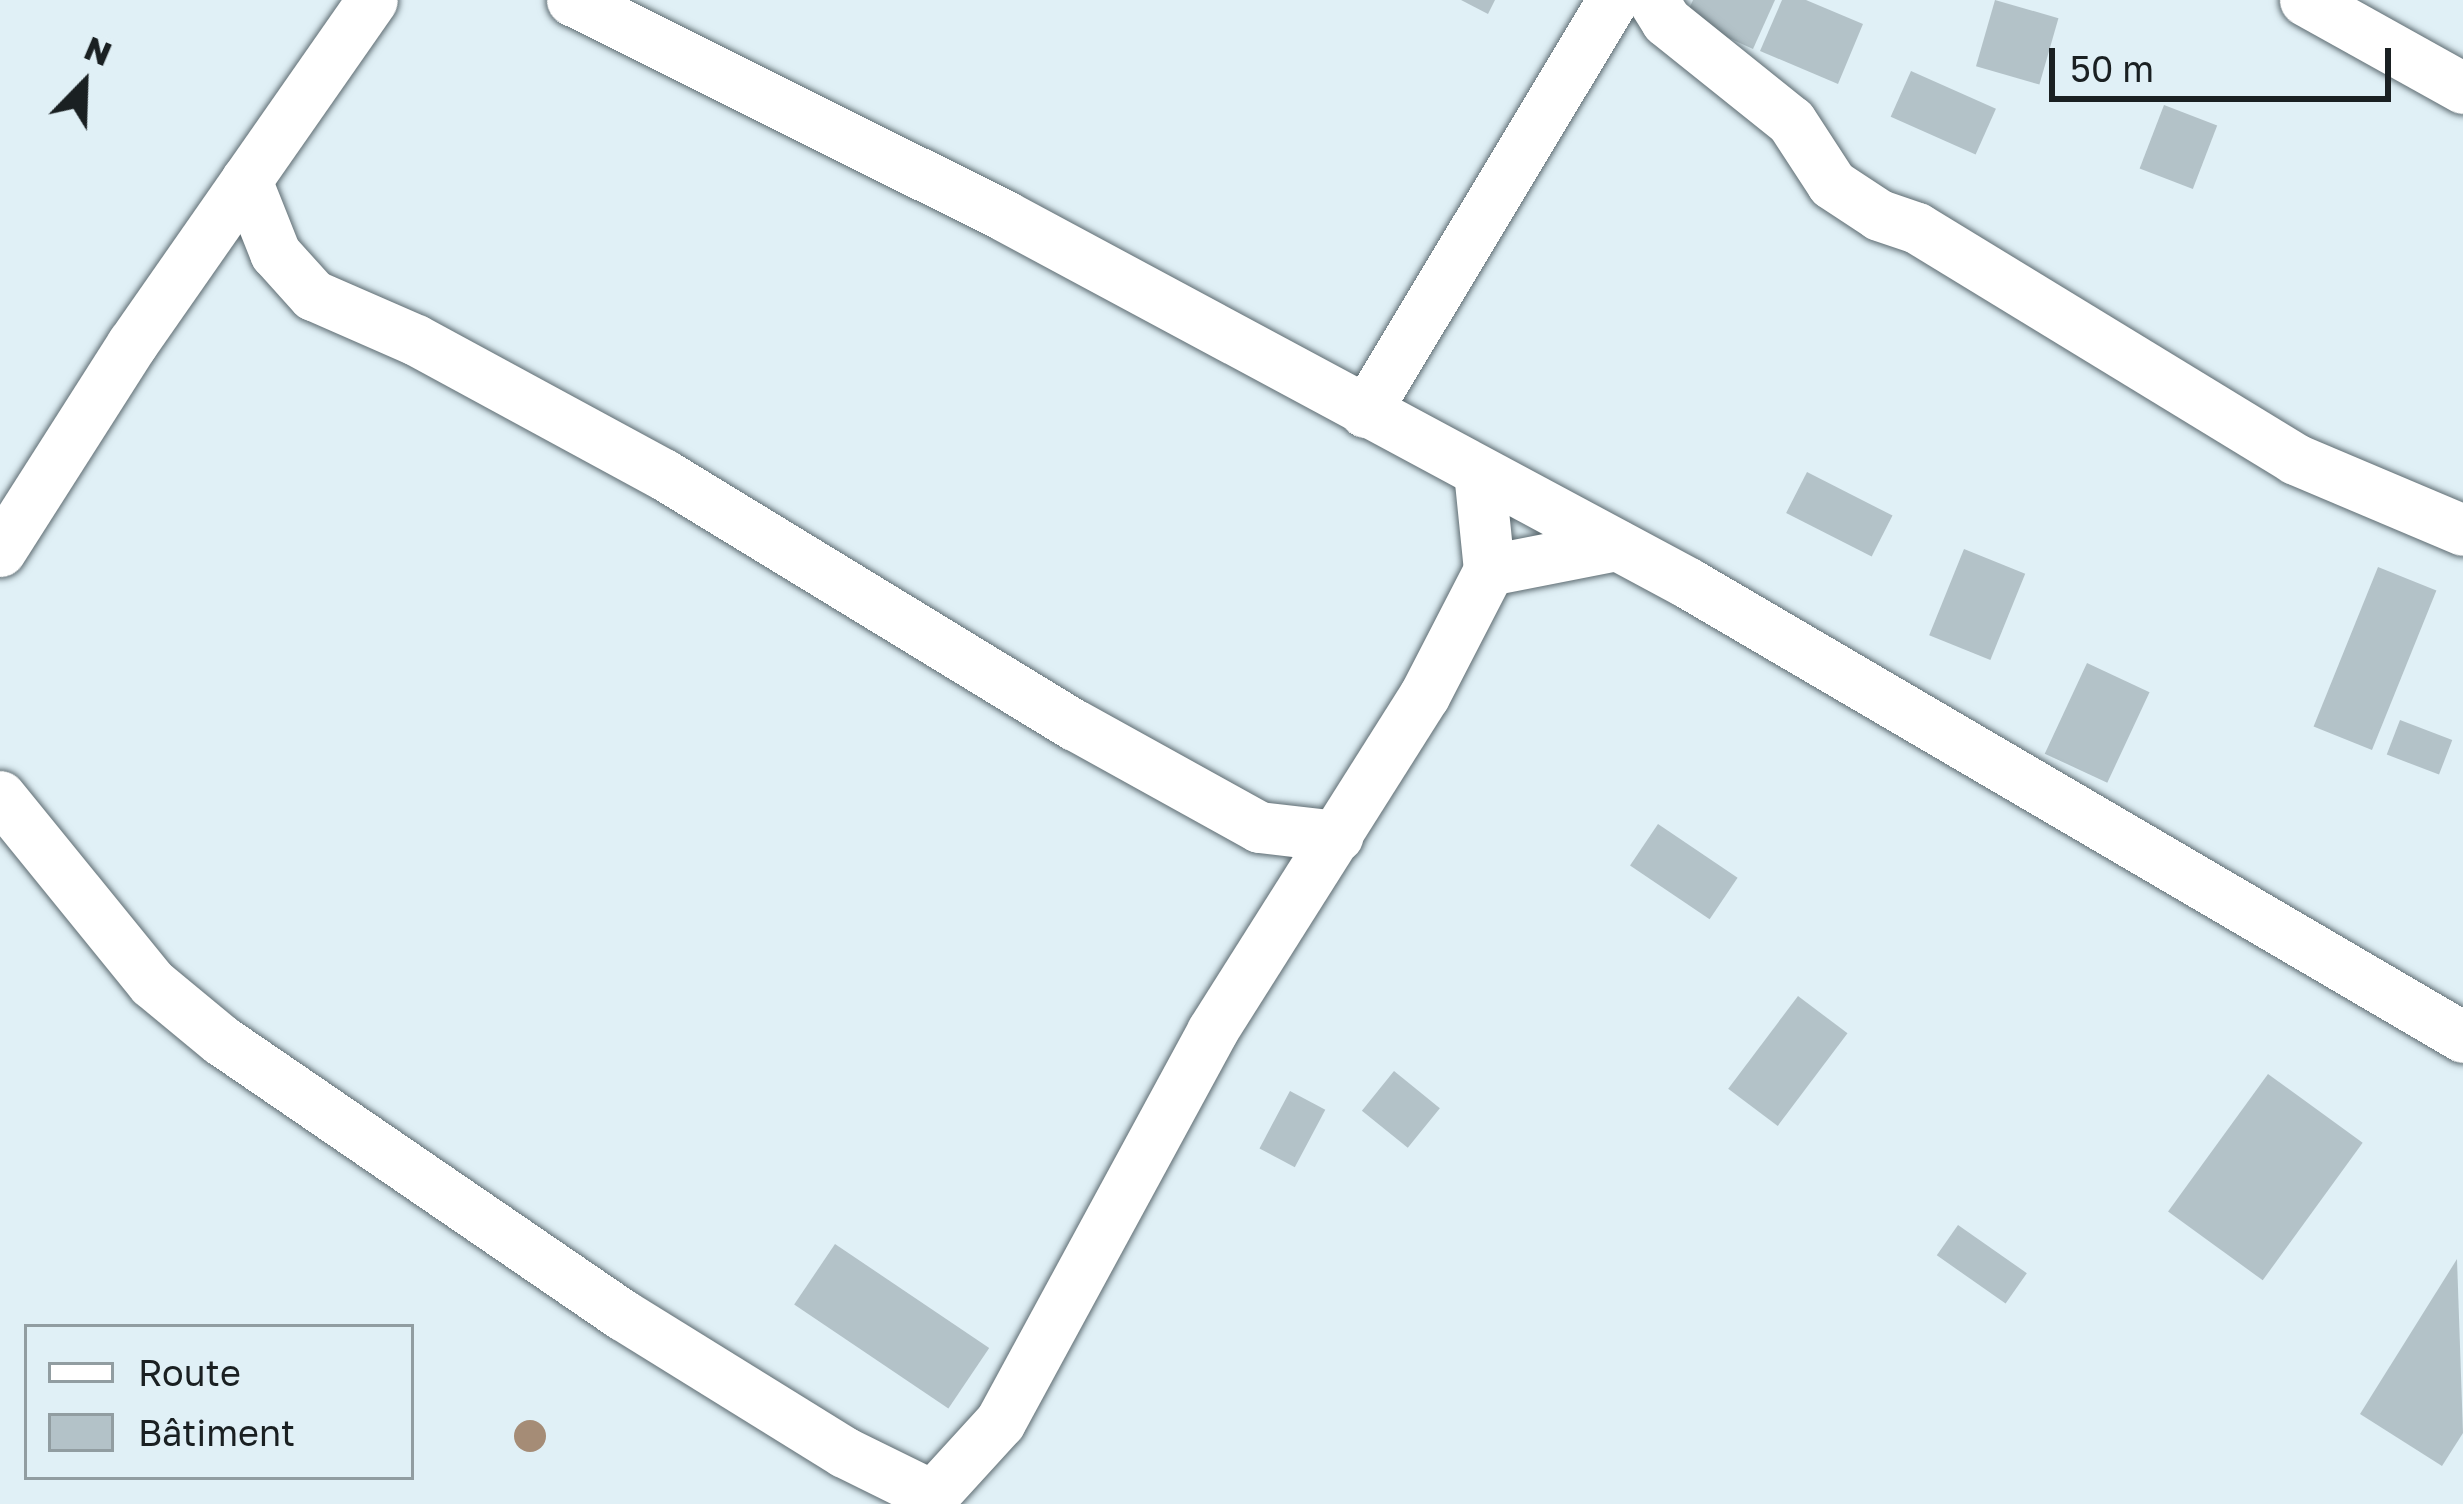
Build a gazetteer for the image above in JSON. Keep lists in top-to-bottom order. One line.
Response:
{"legend":["Route","Bâtiment"],"scale_bar":"50 m","north":"top right"}
